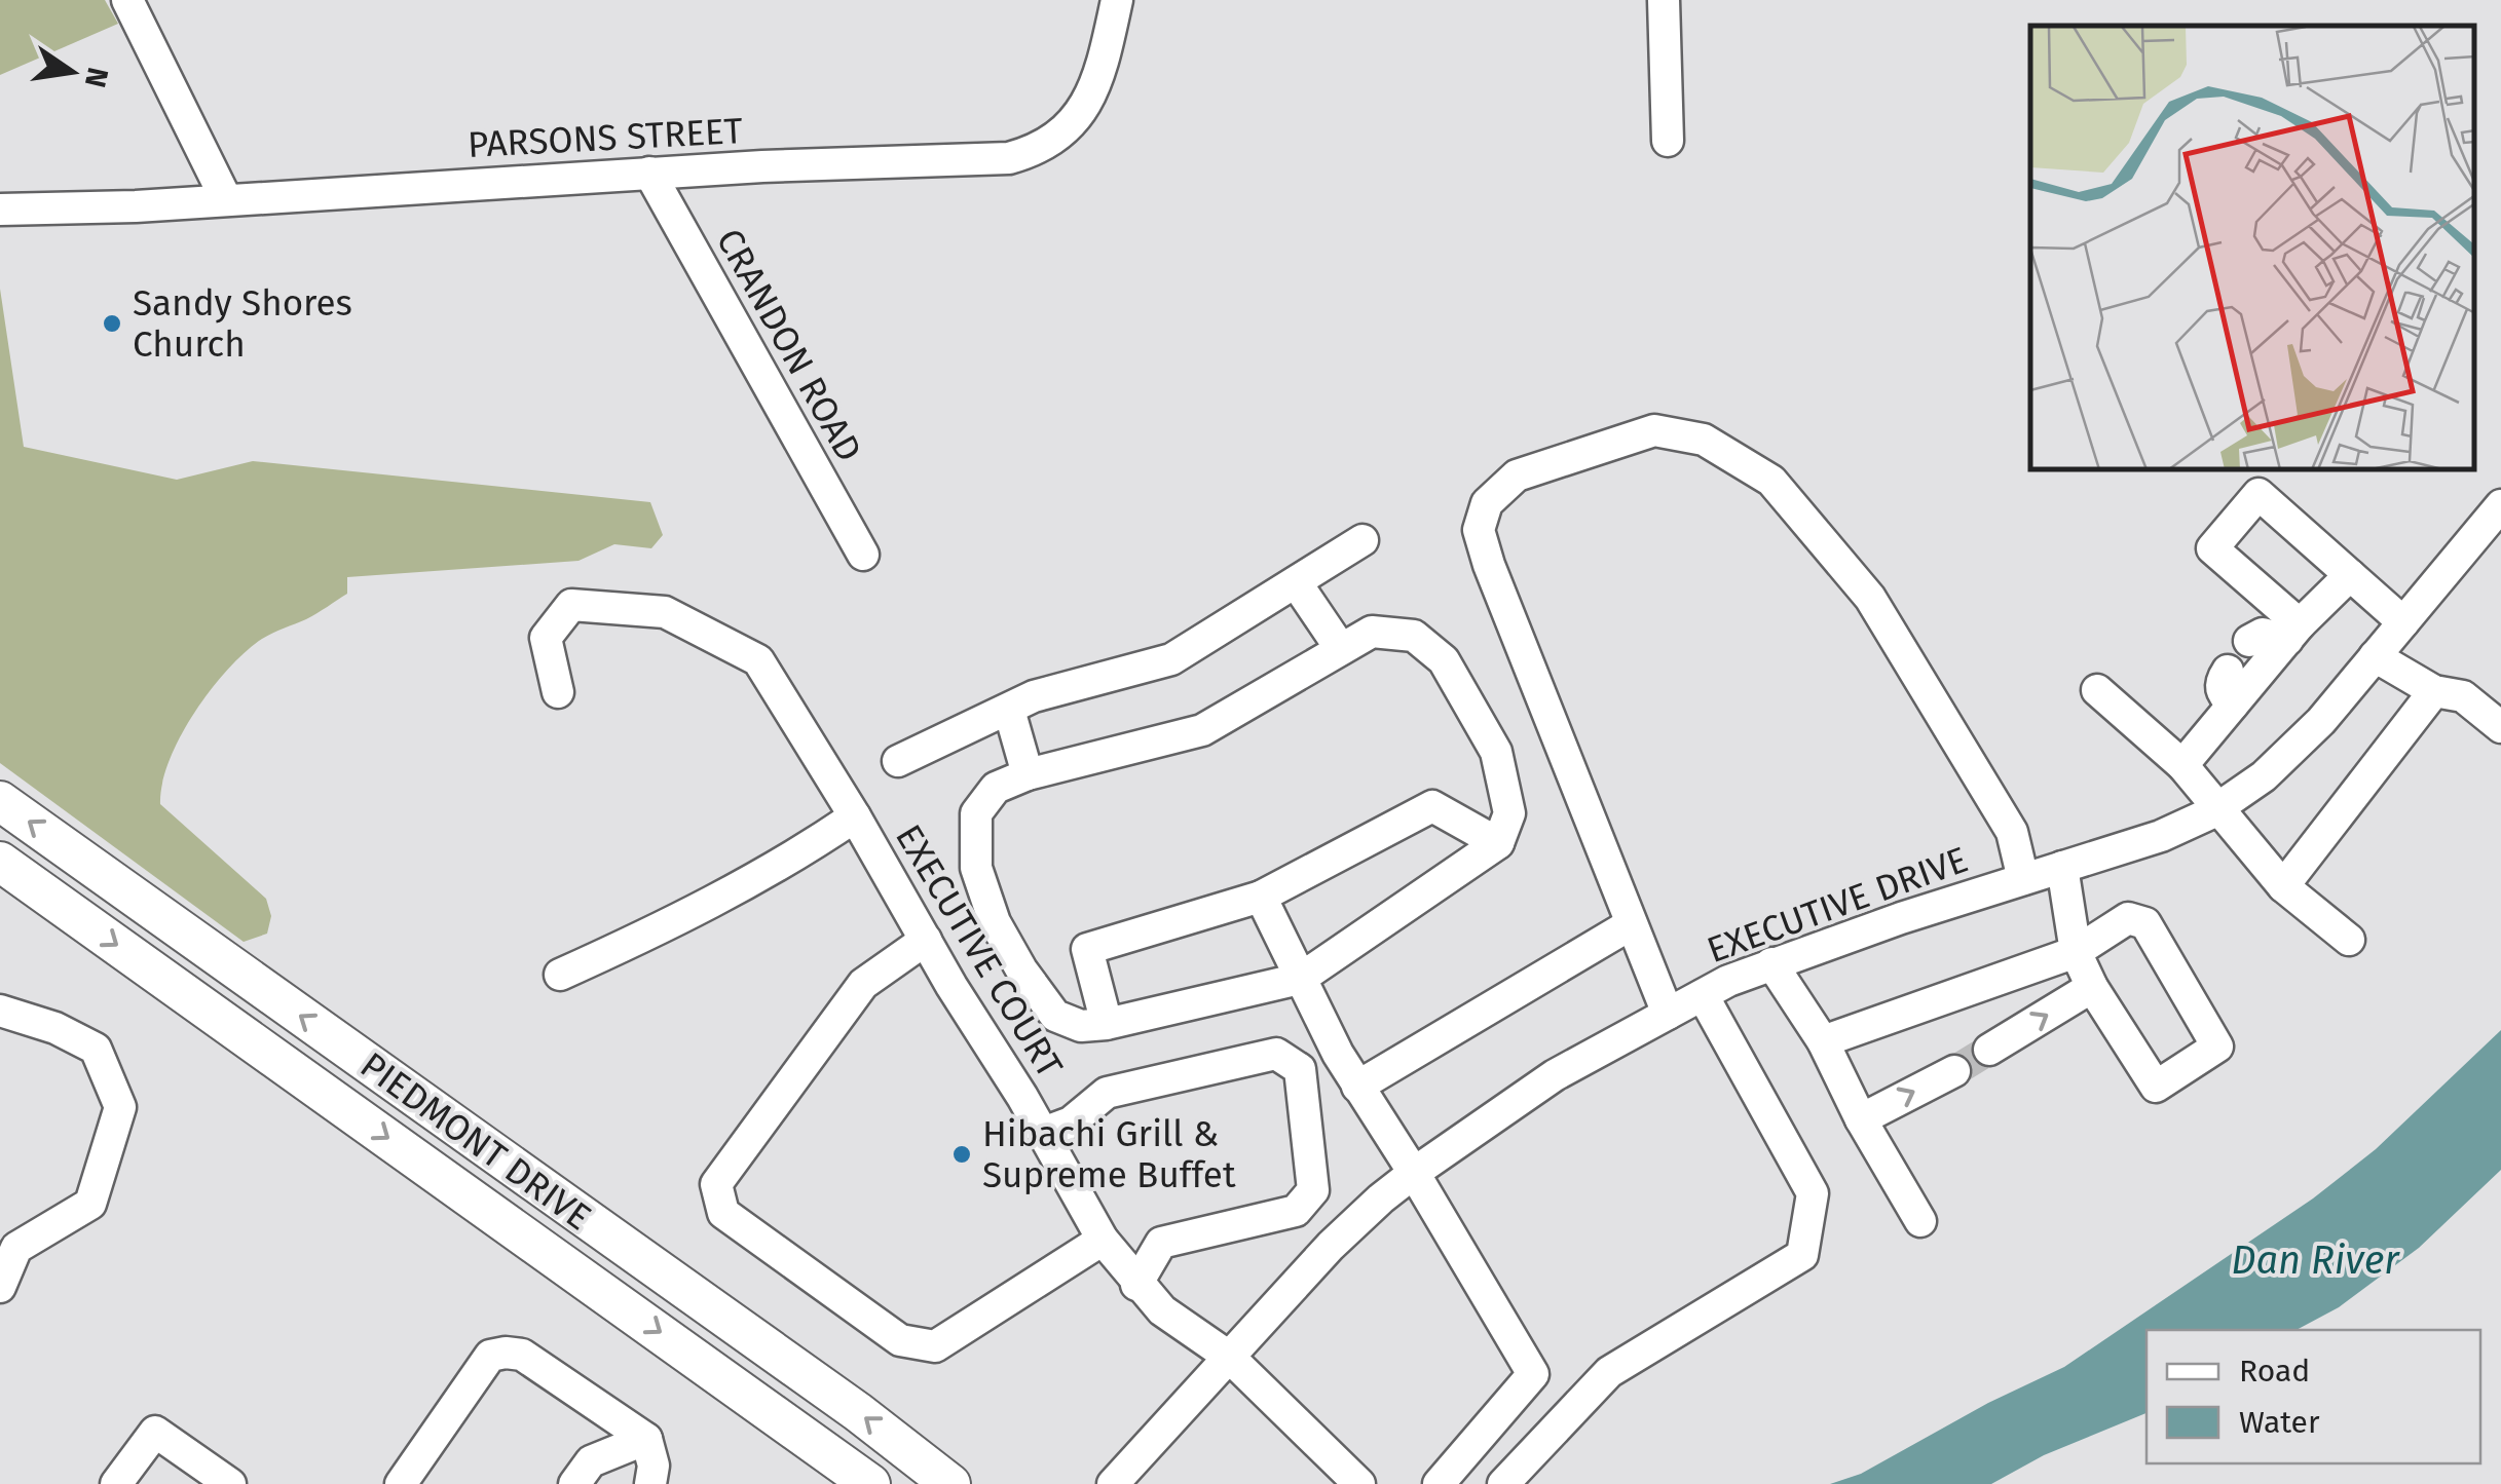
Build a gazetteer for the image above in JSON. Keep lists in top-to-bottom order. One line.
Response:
{"streets":{"main road":["PIEDMONT DRIVE"],"street":["PARSONS STREET","CRANDON ROAD","EXECUTIVE DRIVE","EXECUTIVE COURT"]},"crossings":[["PARSONS STREET","CRANDON ROAD"],["EXECUTIVE DRIVE","EXECUTIVE COURT"]],"water":["Dan River"],"places":["Sandy Shores Church","Hibachi Grill & Supreme Buffet"],"legend":["Road","Water"],"north":"right"}
